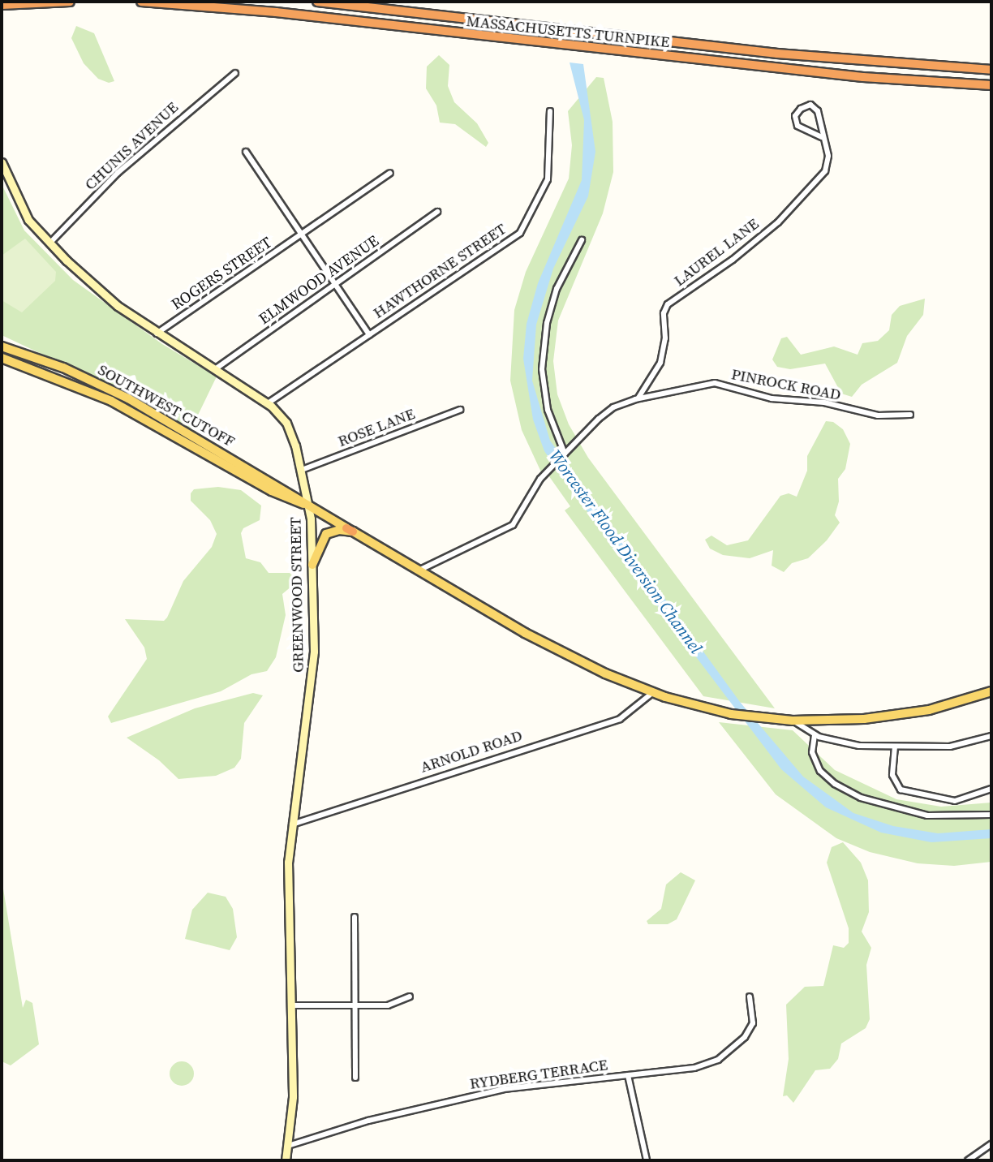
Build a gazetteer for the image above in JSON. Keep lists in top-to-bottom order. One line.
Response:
{"streets":{"highway":["MASSACHUSETTS TURNPIKE"],"main road":["SOUTHWEST CUTOFF","GREENWOOD STREET"],"street":["CHUNIS AVENUE","LAUREL LANE","HAWTHORNE STREET","ROGERS STREET","ELMWOOD AVENUE","PINROCK ROAD","ROSE LANE","ARNOLD ROAD","RYDBERG TERRACE"]},"crossings":[["CHUNIS AVENUE","GREENWOOD STREET"],["LAUREL LANE","PINROCK ROAD"],["HAWTHORNE STREET","GREENWOOD STREET"],["ROGERS STREET","GREENWOOD STREET"],["ELMWOOD AVENUE","GREENWOOD STREET"],["PINROCK ROAD","SOUTHWEST CUTOFF"],["SOUTHWEST CUTOFF","GREENWOOD STREET"],["SOUTHWEST CUTOFF","ARNOLD ROAD"],["ROSE LANE","GREENWOOD STREET"],["GREENWOOD STREET","ARNOLD ROAD"],["GREENWOOD STREET","RYDBERG TERRACE"]],"water":["Worcester Flood Diversion Channel"]}
